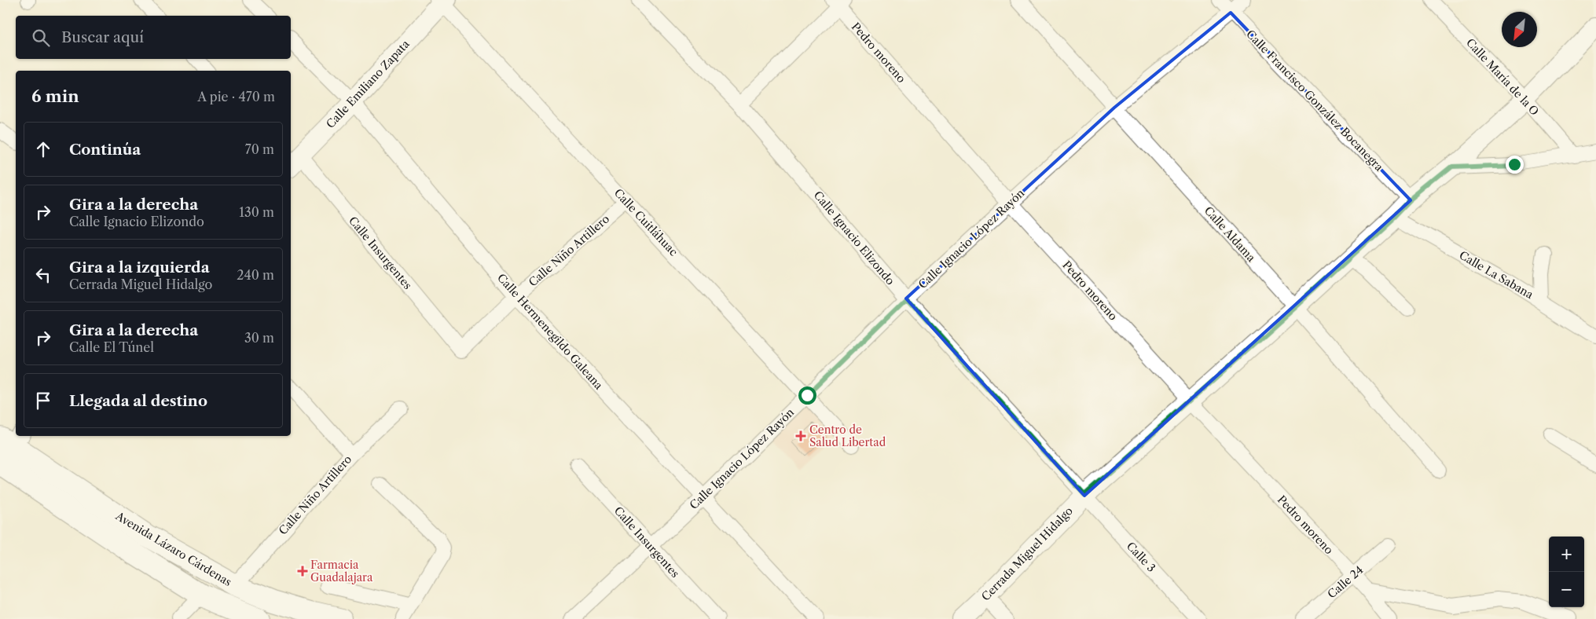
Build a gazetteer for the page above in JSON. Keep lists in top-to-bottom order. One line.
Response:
{"streets":{"main road":["Avenida Lázaro Cárdenas"],"street":["Pedro moreno","Calle María de la O","Calle Emiliano Zapata","Calle Francisco González Bocanegra","Calle Cuitláhuac","Calle Aldama","Calle Ignacio Elizondo","Calle Ignacio López Rayón","Calle Niño Artillero","Calle Insurgentes","Calle La Sabana","Calle Hermenegildo Galeana","Cerrada Miguel Hidalgo","Calle 3","Calle 24"]},"crossings":[["Pedro moreno","Calle Ignacio López Rayón"],["Pedro moreno","Cerrada Miguel Hidalgo"],["Pedro moreno","Calle 24"],["Calle María de la O","Cerrada Miguel Hidalgo"],["Calle Emiliano Zapata","Calle Cuitláhuac"],["Calle Emiliano Zapata","Calle Insurgentes"],["Calle Emiliano Zapata","Calle Hermenegildo Galeana"],["Calle Francisco González Bocanegra","Calle Ignacio López Rayón"],["Calle Francisco González Bocanegra","Cerrada Miguel Hidalgo"],["Calle Cuitláhuac","Calle Ignacio López Rayón"],["Calle Cuitláhuac","Calle Niño Artillero"],["Calle Aldama","Calle Ignacio López Rayón"],["Calle Aldama","Cerrada Miguel Hidalgo"],["Calle Ignacio Elizondo","Calle Ignacio López Rayón"],["Calle Ignacio Elizondo","Cerrada Miguel Hidalgo"],["Calle Ignacio Elizondo","Calle 3"],["Calle Ignacio López Rayón","Calle Insurgentes"],["Calle Ignacio López Rayón","Calle Hermenegildo Galeana"],["Calle Niño Artillero","Calle Insurgentes"],["Calle Niño Artillero","Calle Hermenegildo Galeana"],["Calle Niño Artillero","Avenida Lázaro Cárdenas"],["Calle La Sabana","Cerrada Miguel Hidalgo"],["Cerrada Miguel Hidalgo","Calle 3"]],"places":{"health":["Centro de Salud Libertad","Farmacia Guadalajara"]},"north":"bottom left","page":{"search":"Buscar aquí","heading":["6 min","A pie · 470 m"],"list":[["Continúa","70 m"],["Gira a la derecha","Calle Ignacio Elizondo","130 m"],["Gira a la izquierda","Cerrada Miguel Hidalgo","240 m"],["Gira a la derecha","Calle El Túnel","30 m"],"Llegada al destino"],"map_buttons":["+","−"]}}
